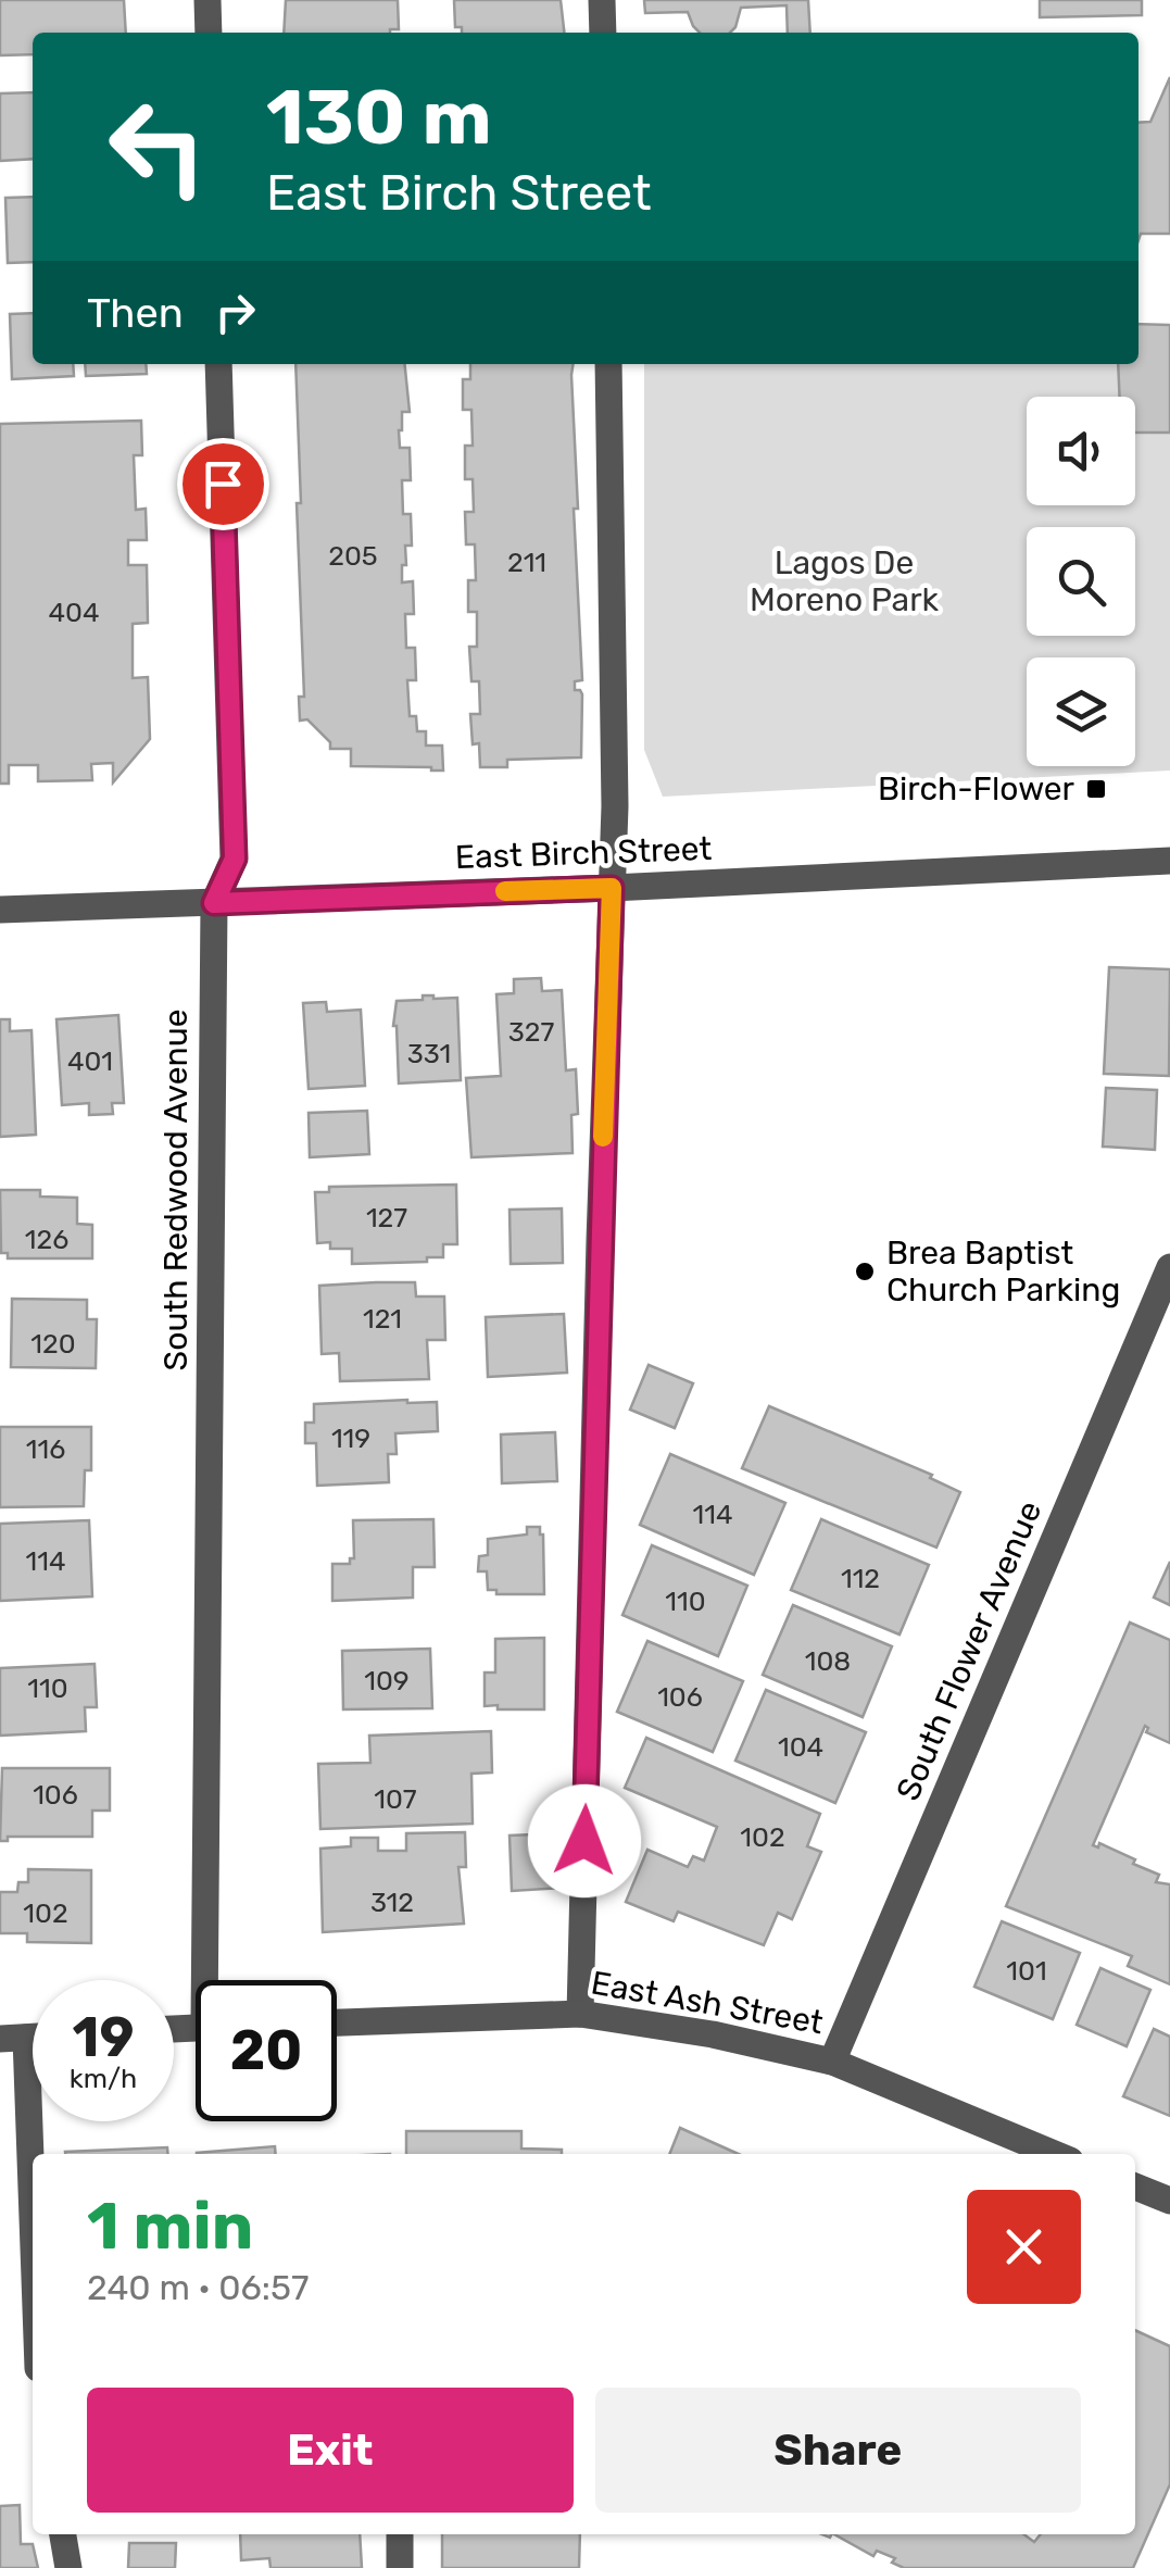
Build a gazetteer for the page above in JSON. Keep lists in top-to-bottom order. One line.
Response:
{"streets":{"street":["East Birch Street","South Redwood Avenue","South Flower Avenue","East Ash Street"]},"crossings":[["East Birch Street","South Redwood Avenue"],["South Flower Avenue","East Ash Street"]],"parks":["Lagos De Moreno Park"],"places":{"transit":["Birch-Flower"],"other":["Brea Baptist Church Parking"]},"house_numbers":["205","211","404","327","331","401","127","126","121","120","119","116","114","114","112","110","108","109","110","106","104","106","107","102","312","102","101"],"page":{"turn":["130 m","East Birch Street"],"then":"Then","speed":"19 km/h","limit":"20","heading":["1 min","240 m · 06:57"],"buttons":["Exit","Share"]}}
